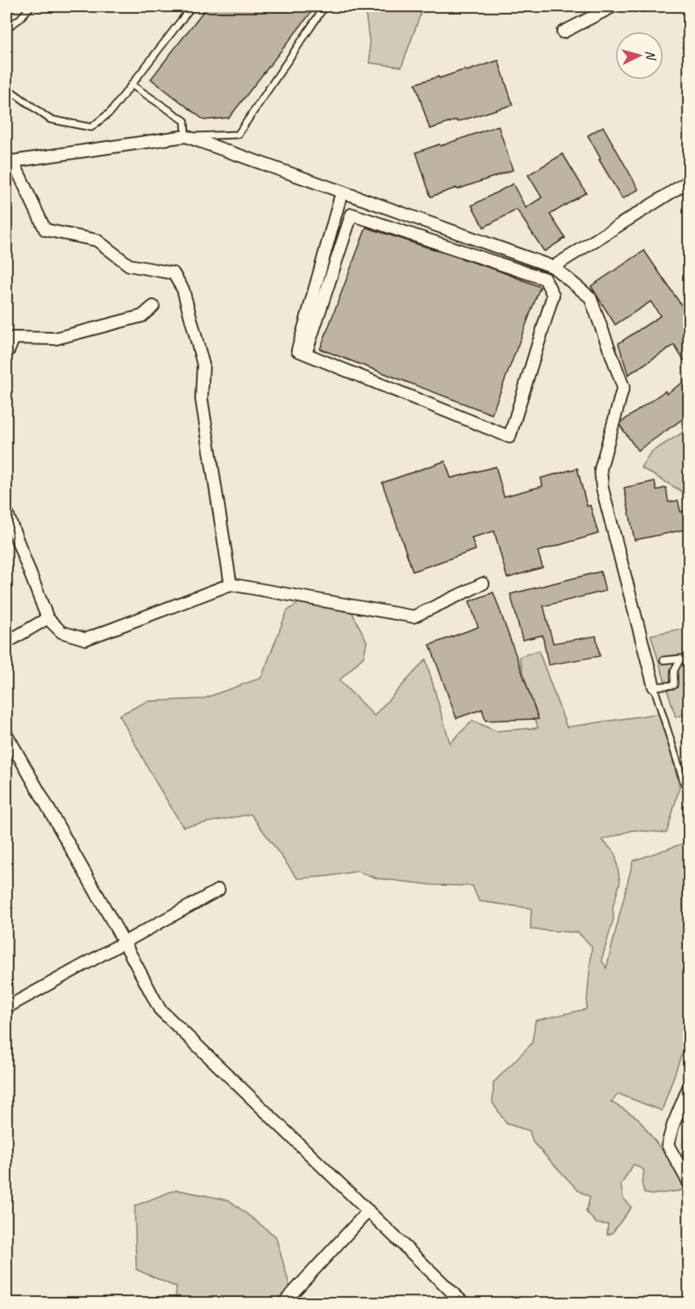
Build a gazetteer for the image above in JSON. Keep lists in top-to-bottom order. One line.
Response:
{"north":"right"}
